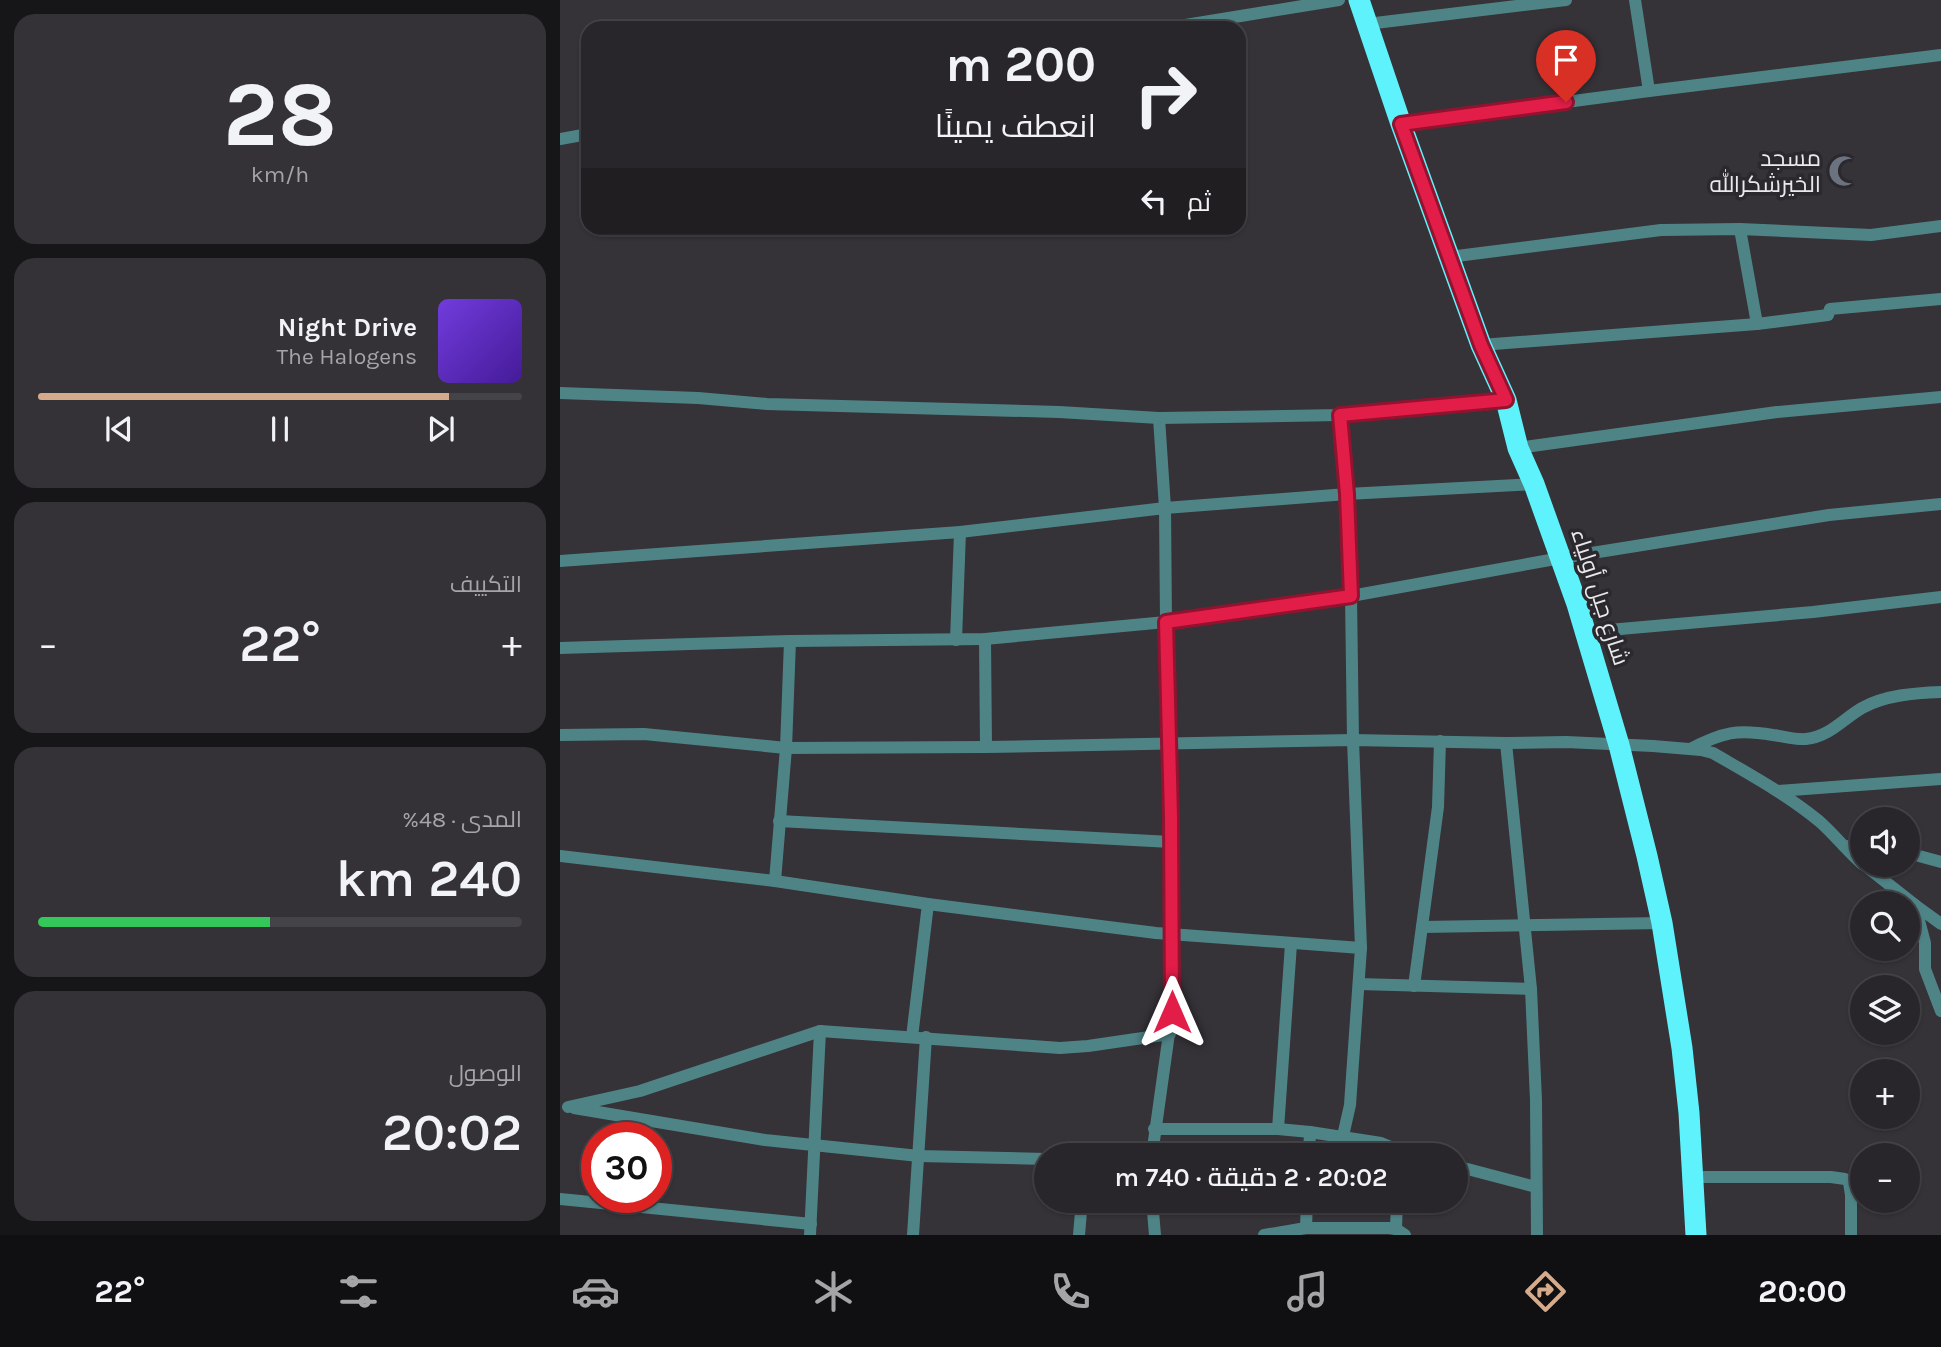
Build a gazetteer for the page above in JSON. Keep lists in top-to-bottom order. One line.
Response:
{"streets":{"highway":["شارع جبل أولياء"]},"places":{"mosque":["مسجد الخيرشكرالله"]},"page":{"tile":[["28","km/h"],"التكييف",["المدى · 48%","240 km"],["الوصول","20:02"]],"turn":["200 m","انعطف يمينًا"],"then":"ثم","song":["Night Drive","The Halogens"],"heat":["−","22°","+"],"map_buttons":["+","−"],"limit":"30","trip":"20:02 · 2 دقيقة · 740 m","tabs":["20:00","22°"]}}
